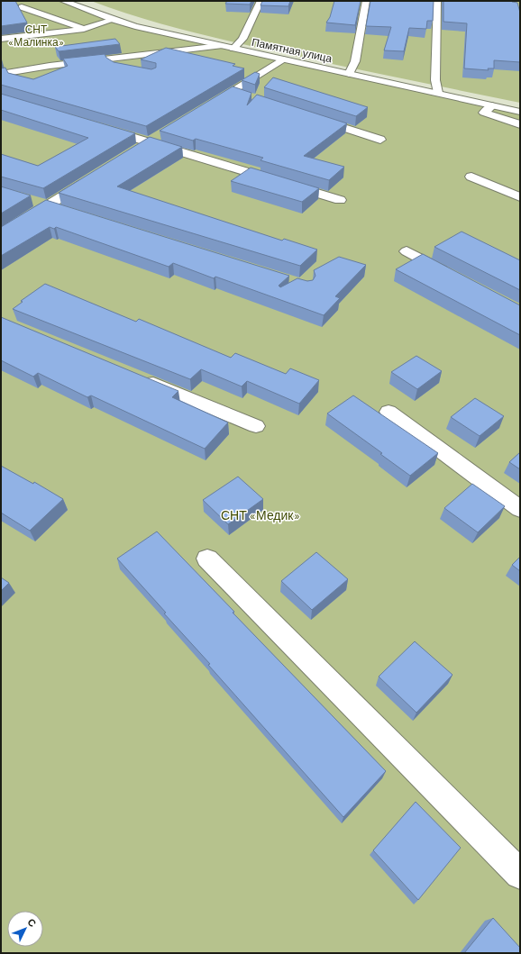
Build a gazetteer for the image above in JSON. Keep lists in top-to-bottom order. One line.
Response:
{"streets":{"street":["Памятная улица"]},"parks":["СНТ «Малинка»","СНТ «Медик»"],"north":"top right"}
